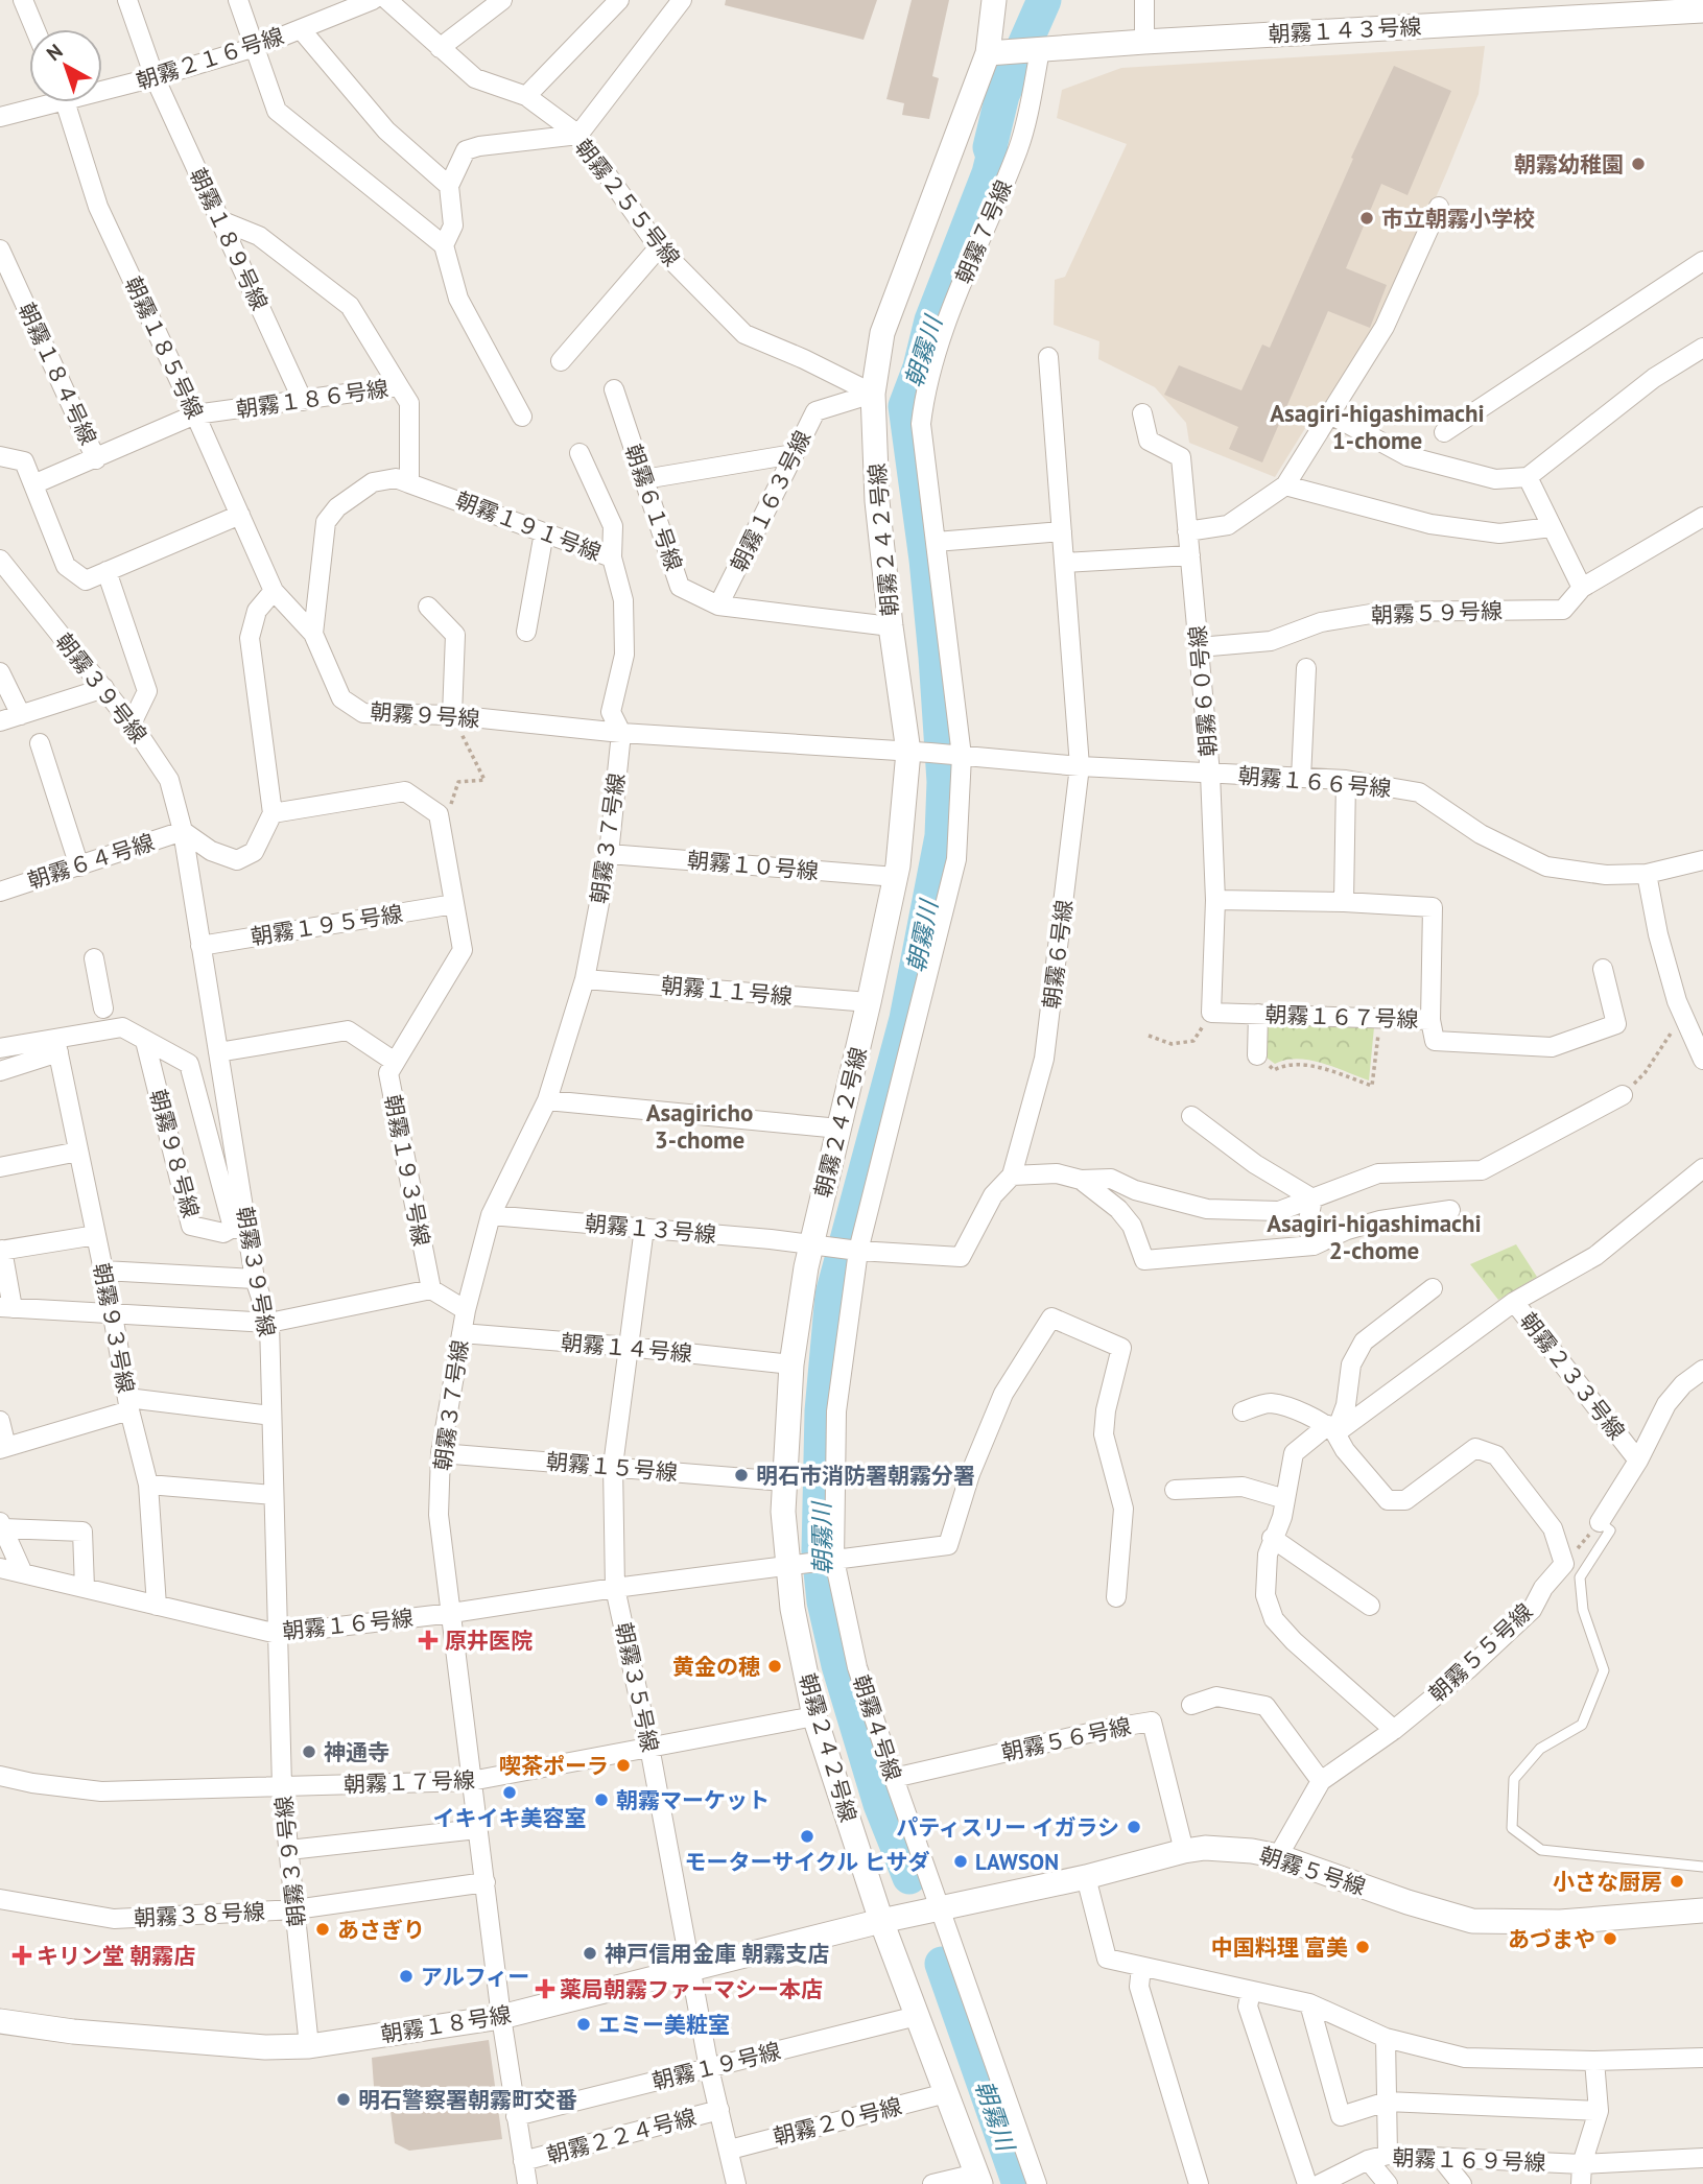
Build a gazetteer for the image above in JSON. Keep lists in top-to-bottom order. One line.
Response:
{"streets":{"street":["朝霧１４３号線","朝霧２１６号線","朝霧２５５号線","朝霧７号線","朝霧１８９号線","朝霧１８５号線","朝霧１８４号線","朝霧１８６号線","朝霧１６３号線","朝霧６１号線","朝霧１９１号線","朝霧２４２号線","朝霧５９号線","朝霧３９号線","朝霧６０号線","朝霧９号線","朝霧１６６号線","朝霧３７号線","朝霧６４号線","朝霧１０号線","朝霧１９５号線","朝霧６号線","朝霧１１号線","朝霧１６７号線","朝霧９８号線","朝霧１９３号線","朝霧１３号線","朝霧９３号線","朝霧１４号線","朝霧２３３号線","朝霧１５号線","朝霧１６号線","朝霧５５号線","朝霧３５号線","朝霧４号線","朝霧５６号線","朝霧１７号線","朝霧５号線","朝霧３８号線","朝霧１８号線","朝霧１９号線","朝霧２０号線","朝霧２２４号線","朝霧１６９号線"]},"crossings":[["朝霧１４３号線","朝霧７号線"],["朝霧１４３号線","朝霧２４２号線"],["朝霧２１６号線","朝霧１８９号線"],["朝霧２５５号線","朝霧１６３号線"],["朝霧２５５号線","朝霧２４２号線"],["朝霧７号線","朝霧６０号線"],["朝霧７号線","朝霧４号線"],["朝霧１８９号線","朝霧１８６号線"],["朝霧１８５号線","朝霧１８６号線"],["朝霧１８５号線","朝霧９号線"],["朝霧１８４号線","朝霧１８６号線"],["朝霧１６３号線","朝霧６１号線"],["朝霧１６３号線","朝霧２４２号線"],["朝霧６１号線","朝霧２４２号線"],["朝霧１９１号線","朝霧９号線"],["朝霧１９１号線","朝霧３７号線"],["朝霧２４２号線","朝霧６０号線"],["朝霧２４２号線","朝霧９号線"],["朝霧２４２号線","朝霧１０号線"],["朝霧２４２号線","朝霧１１号線"],["朝霧２４２号線","朝霧１３号線"],["朝霧２４２号線","朝霧１４号線"],["朝霧２４２号線","朝霧１５号線"],["朝霧２４２号線","朝霧１６号線"],["朝霧２４２号線","朝霧１７号線"],["朝霧２４２号線","朝霧５号線"],["朝霧２４２号線","朝霧１８号線"],["朝霧２４２号線","朝霧１９号線"],["朝霧２４２号線","朝霧２０号線"],["朝霧５９号線","朝霧６０号線"],["朝霧３９号線","朝霧６４号線"],["朝霧３９号線","朝霧１９５号線"],["朝霧３９号線","朝霧９８号線"],["朝霧３９号線","朝霧１６号線"],["朝霧３９号線","朝霧１７号線"],["朝霧３９号線","朝霧３８号線"],["朝霧３９号線","朝霧１８号線"],["朝霧６０号線","朝霧９号線"],["朝霧６０号線","朝霧１６６号線"],["朝霧６０号線","朝霧６号線"],["朝霧６０号線","朝霧４号線"],["朝霧９号線","朝霧３７号線"],["朝霧３７号線","朝霧１０号線"],["朝霧３７号線","朝霧１１号線"],["朝霧３７号線","朝霧１３号線"],["朝霧３７号線","朝霧１４号線"],["朝霧３７号線","朝霧１５号線"],["朝霧３７号線","朝霧１６号線"],["朝霧３７号線","朝霧１７号線"],["朝霧３７号線","朝霧３８号線"],["朝霧３７号線","朝霧１８号線"],["朝霧３７号線","朝霧１９号線"],["朝霧３７号線","朝霧２２４号線"],["朝霧１９５号線","朝霧１９３号線"],["朝霧６号線","朝霧１３号線"],["朝霧６号線","朝霧４号線"],["朝霧１３号線","朝霧３５号線"],["朝霧１３号線","朝霧４号線"],["朝霧９３号線","朝霧１６号線"],["朝霧１４号線","朝霧３５号線"],["朝霧１５号線","朝霧３５号線"],["朝霧１６号線","朝霧３５号線"],["朝霧１６号線","朝霧４号線"],["朝霧５５号線","朝霧５号線"],["朝霧３５号線","朝霧１７号線"],["朝霧３５号線","朝霧１８号線"],["朝霧３５号線","朝霧１９号線"],["朝霧３５号線","朝霧２０号線"],["朝霧３５号線","朝霧２２４号線"],["朝霧４号線","朝霧５６号線"],["朝霧４号線","朝霧５号線"],["朝霧５６号線","朝霧５号線"],["朝霧５号線","朝霧１８号線"]],"districts":["Asagiri-higashimachi 1-chome","Asagiricho 3-chome","Asagiri-higashimachi 2-chome"],"water":["朝霧川"],"places":{"other":["朝霧幼稚園","市立朝霧小学校","明石市消防署朝霧分署","黄金の穂","神通寺","喫茶ポーラ","イキイキ美容室","朝霧マーケット","パティスリー イガラシ","モーターサイクル ヒサダ","LAWSON","小さな厨房","あさぎり","あづまや","中国料理 富美","神戸信用金庫 朝霧支店","アルフィー","エミー美粧室","明石警察署朝霧町交番"],"health":["原井医院","キリン堂 朝霧店","薬局朝霧ファーマシー本店"]},"north":"top left"}
